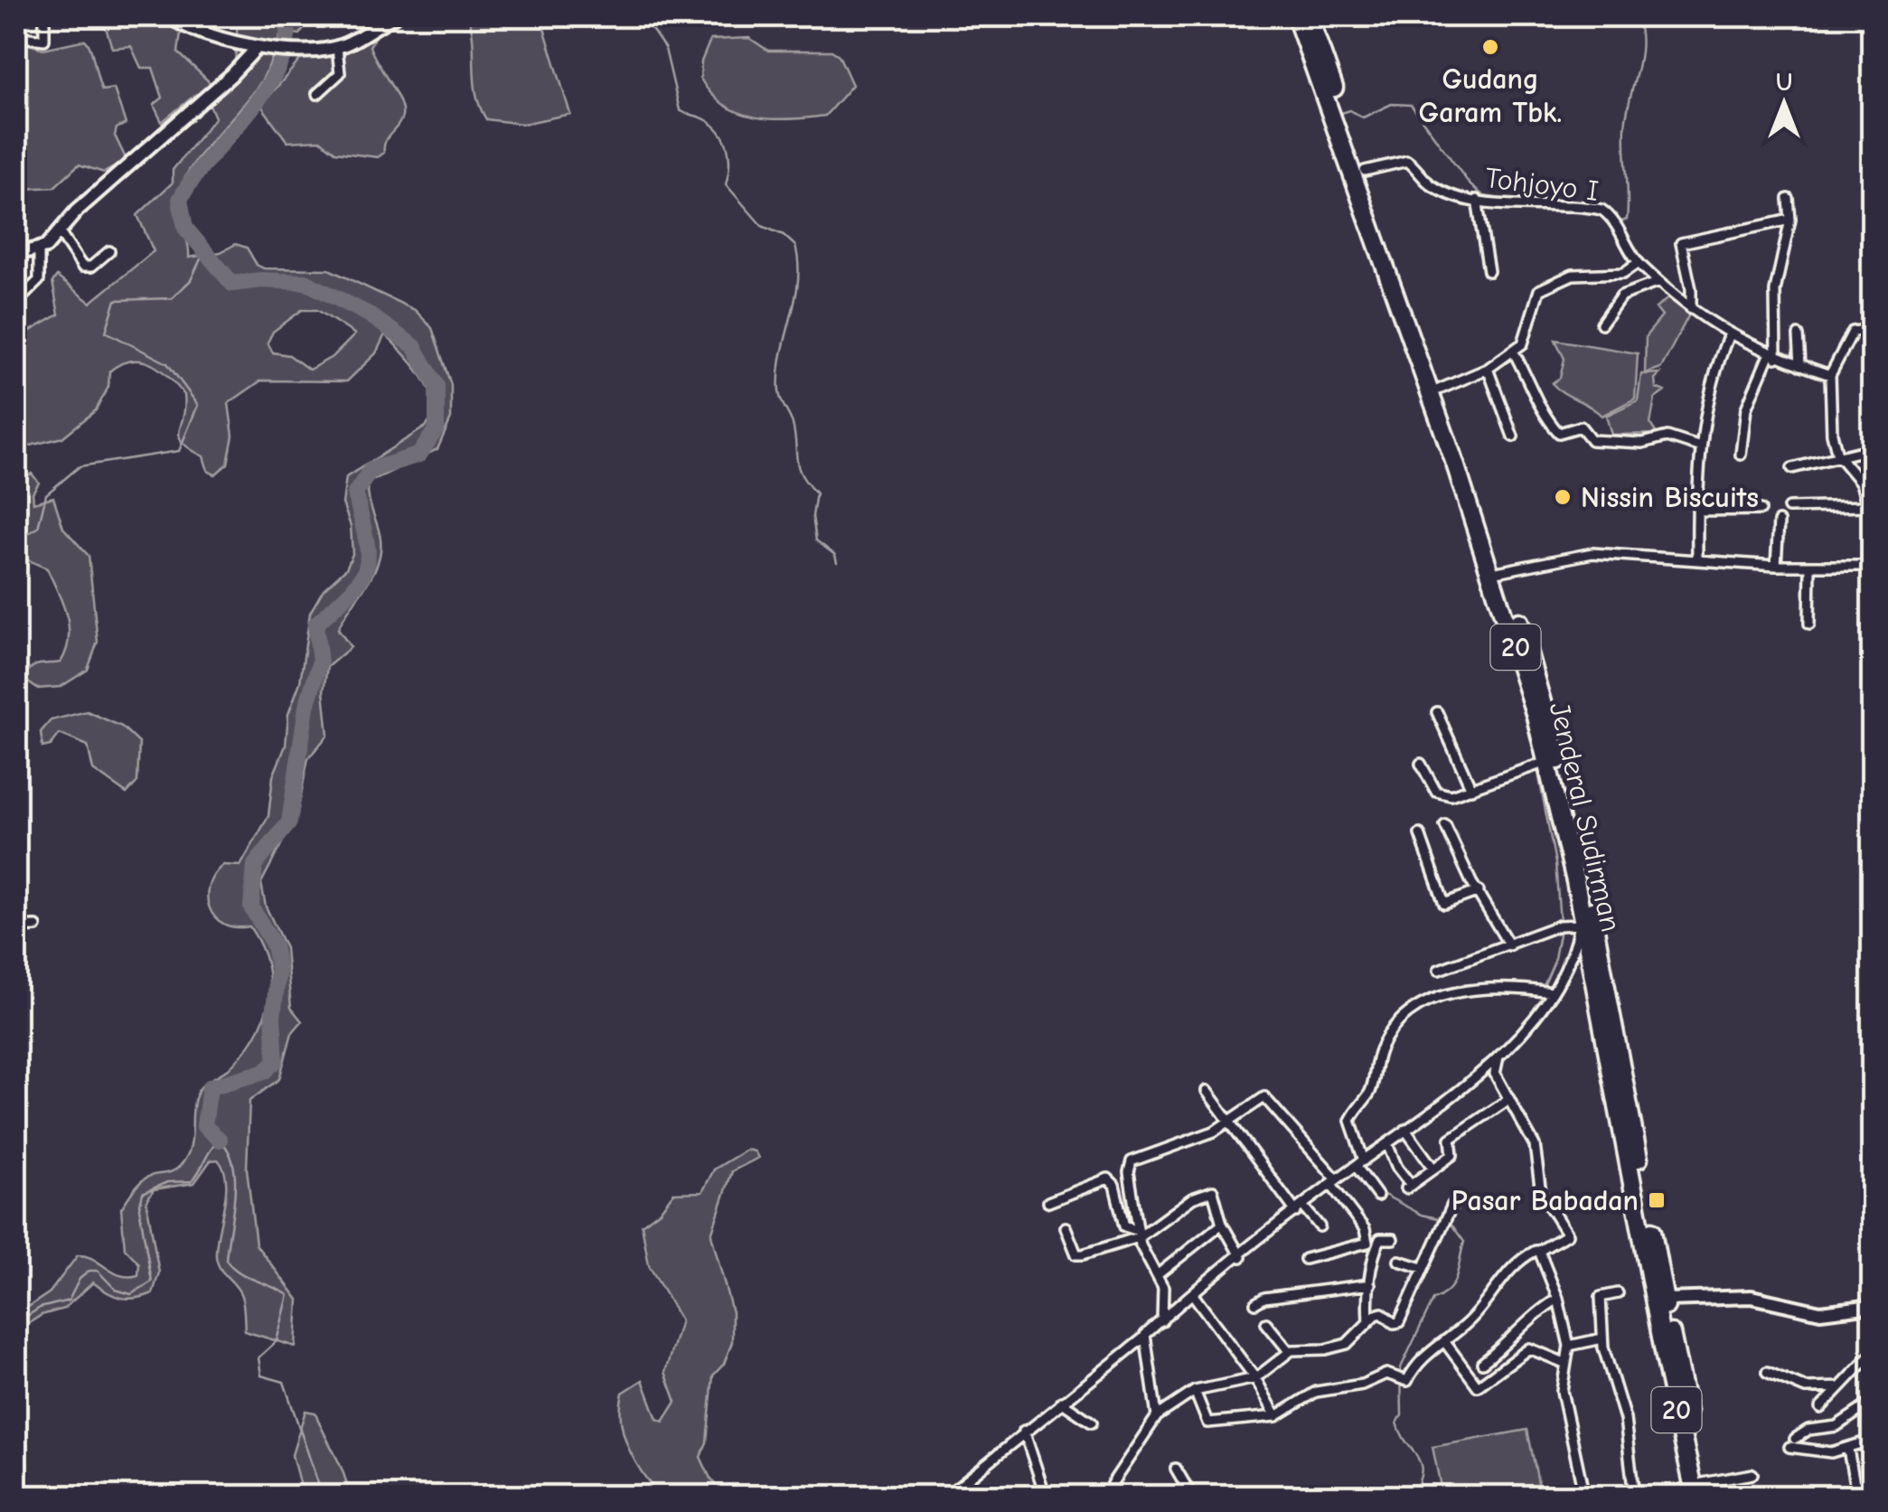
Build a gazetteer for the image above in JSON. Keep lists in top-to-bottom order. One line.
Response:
{"streets":{"highway":["20","Jenderal Sudirman"],"street":["Tohjoyo I"]},"crossings":[["Tohjoyo I","Jenderal Sudirman"]],"places":{"other":["Gudang Garam Tbk.","Nissin Biscuits"],"transit":["Pasar Babadan"]},"north":"top"}
